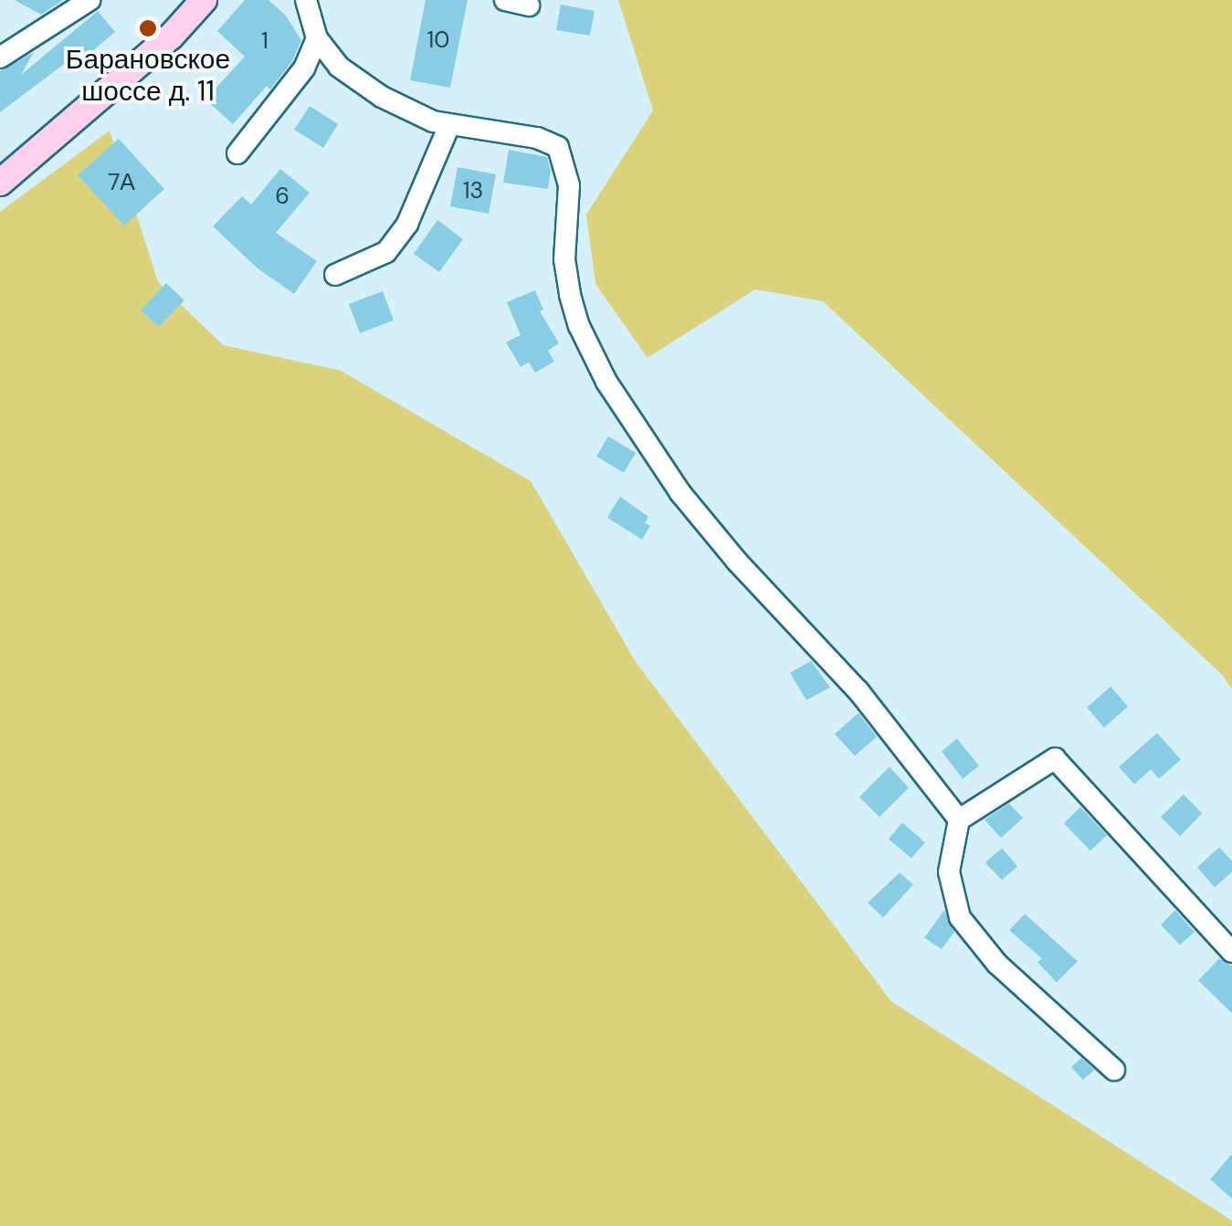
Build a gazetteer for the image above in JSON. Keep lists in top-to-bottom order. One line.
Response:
{"places":["Барановское шоссе д. 11"],"house_numbers":["10","1","7А","13","6"]}
